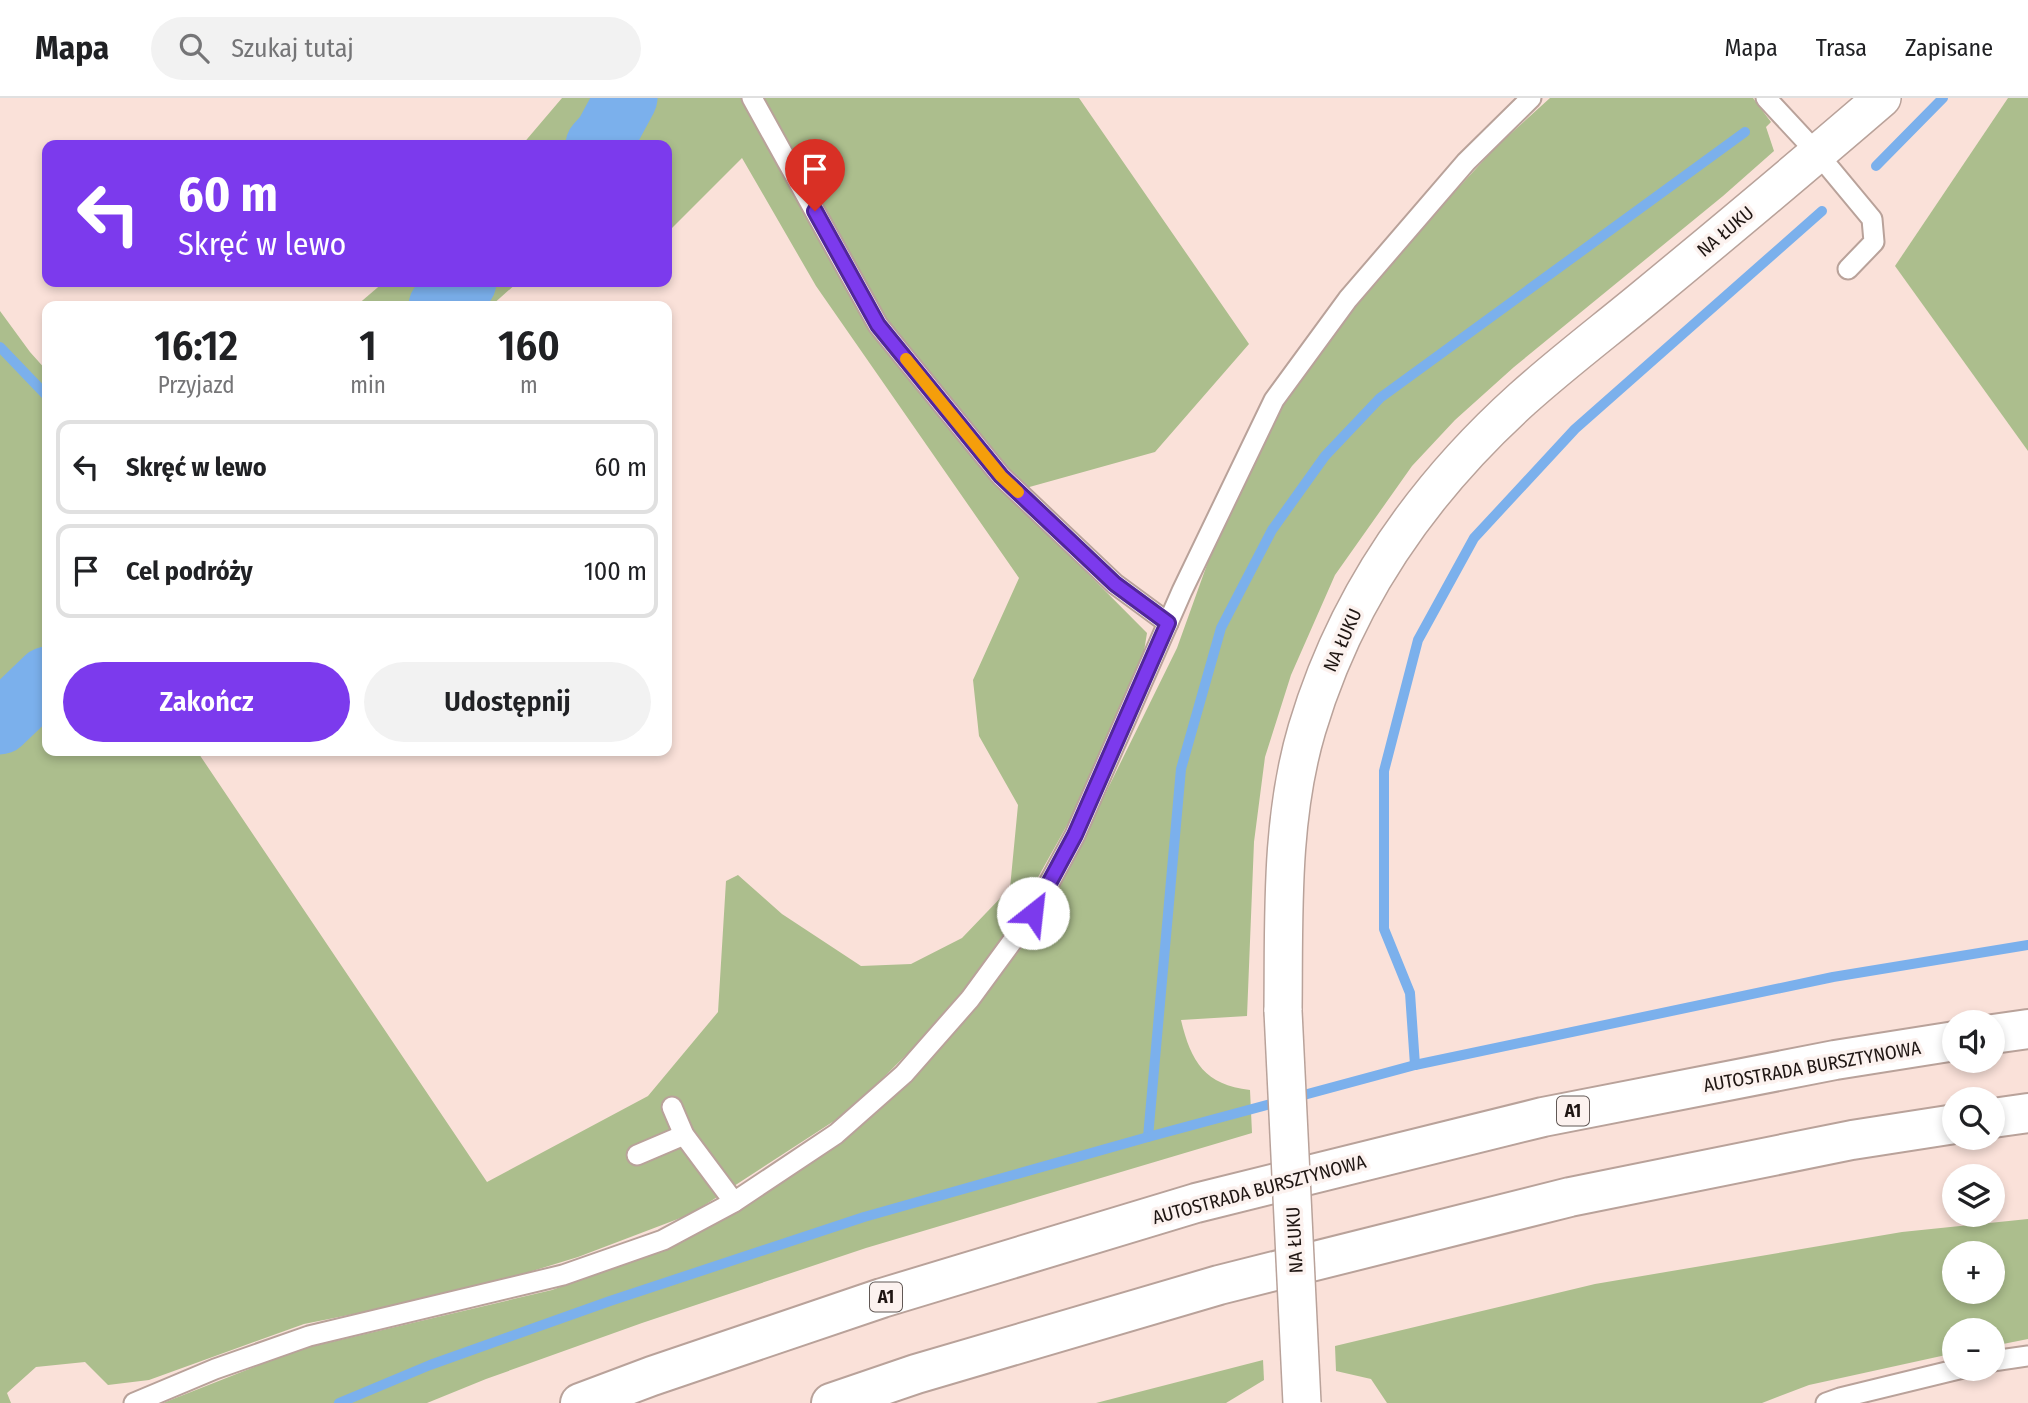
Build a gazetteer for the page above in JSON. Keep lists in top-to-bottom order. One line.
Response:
{"streets":{"highway":["AUTOSTRADA BURSZTYNOWA","A1"],"street":["NA ŁUKU"]},"page":{"header":"Mapa","search":"Szukaj tutaj","nav":["Mapa","Trasa","Zapisane"],"turn":["60 m","Skręć w lewo"],"eta":["16:12","Przyjazd","1","min","160","m"],"list":[{"name":"Skręć w lewo","value":"60 m"},{"name":"Cel podróży","value":"100 m"}],"buttons":["Zakończ","Udostępnij"],"map_buttons":["+","−"]}}
